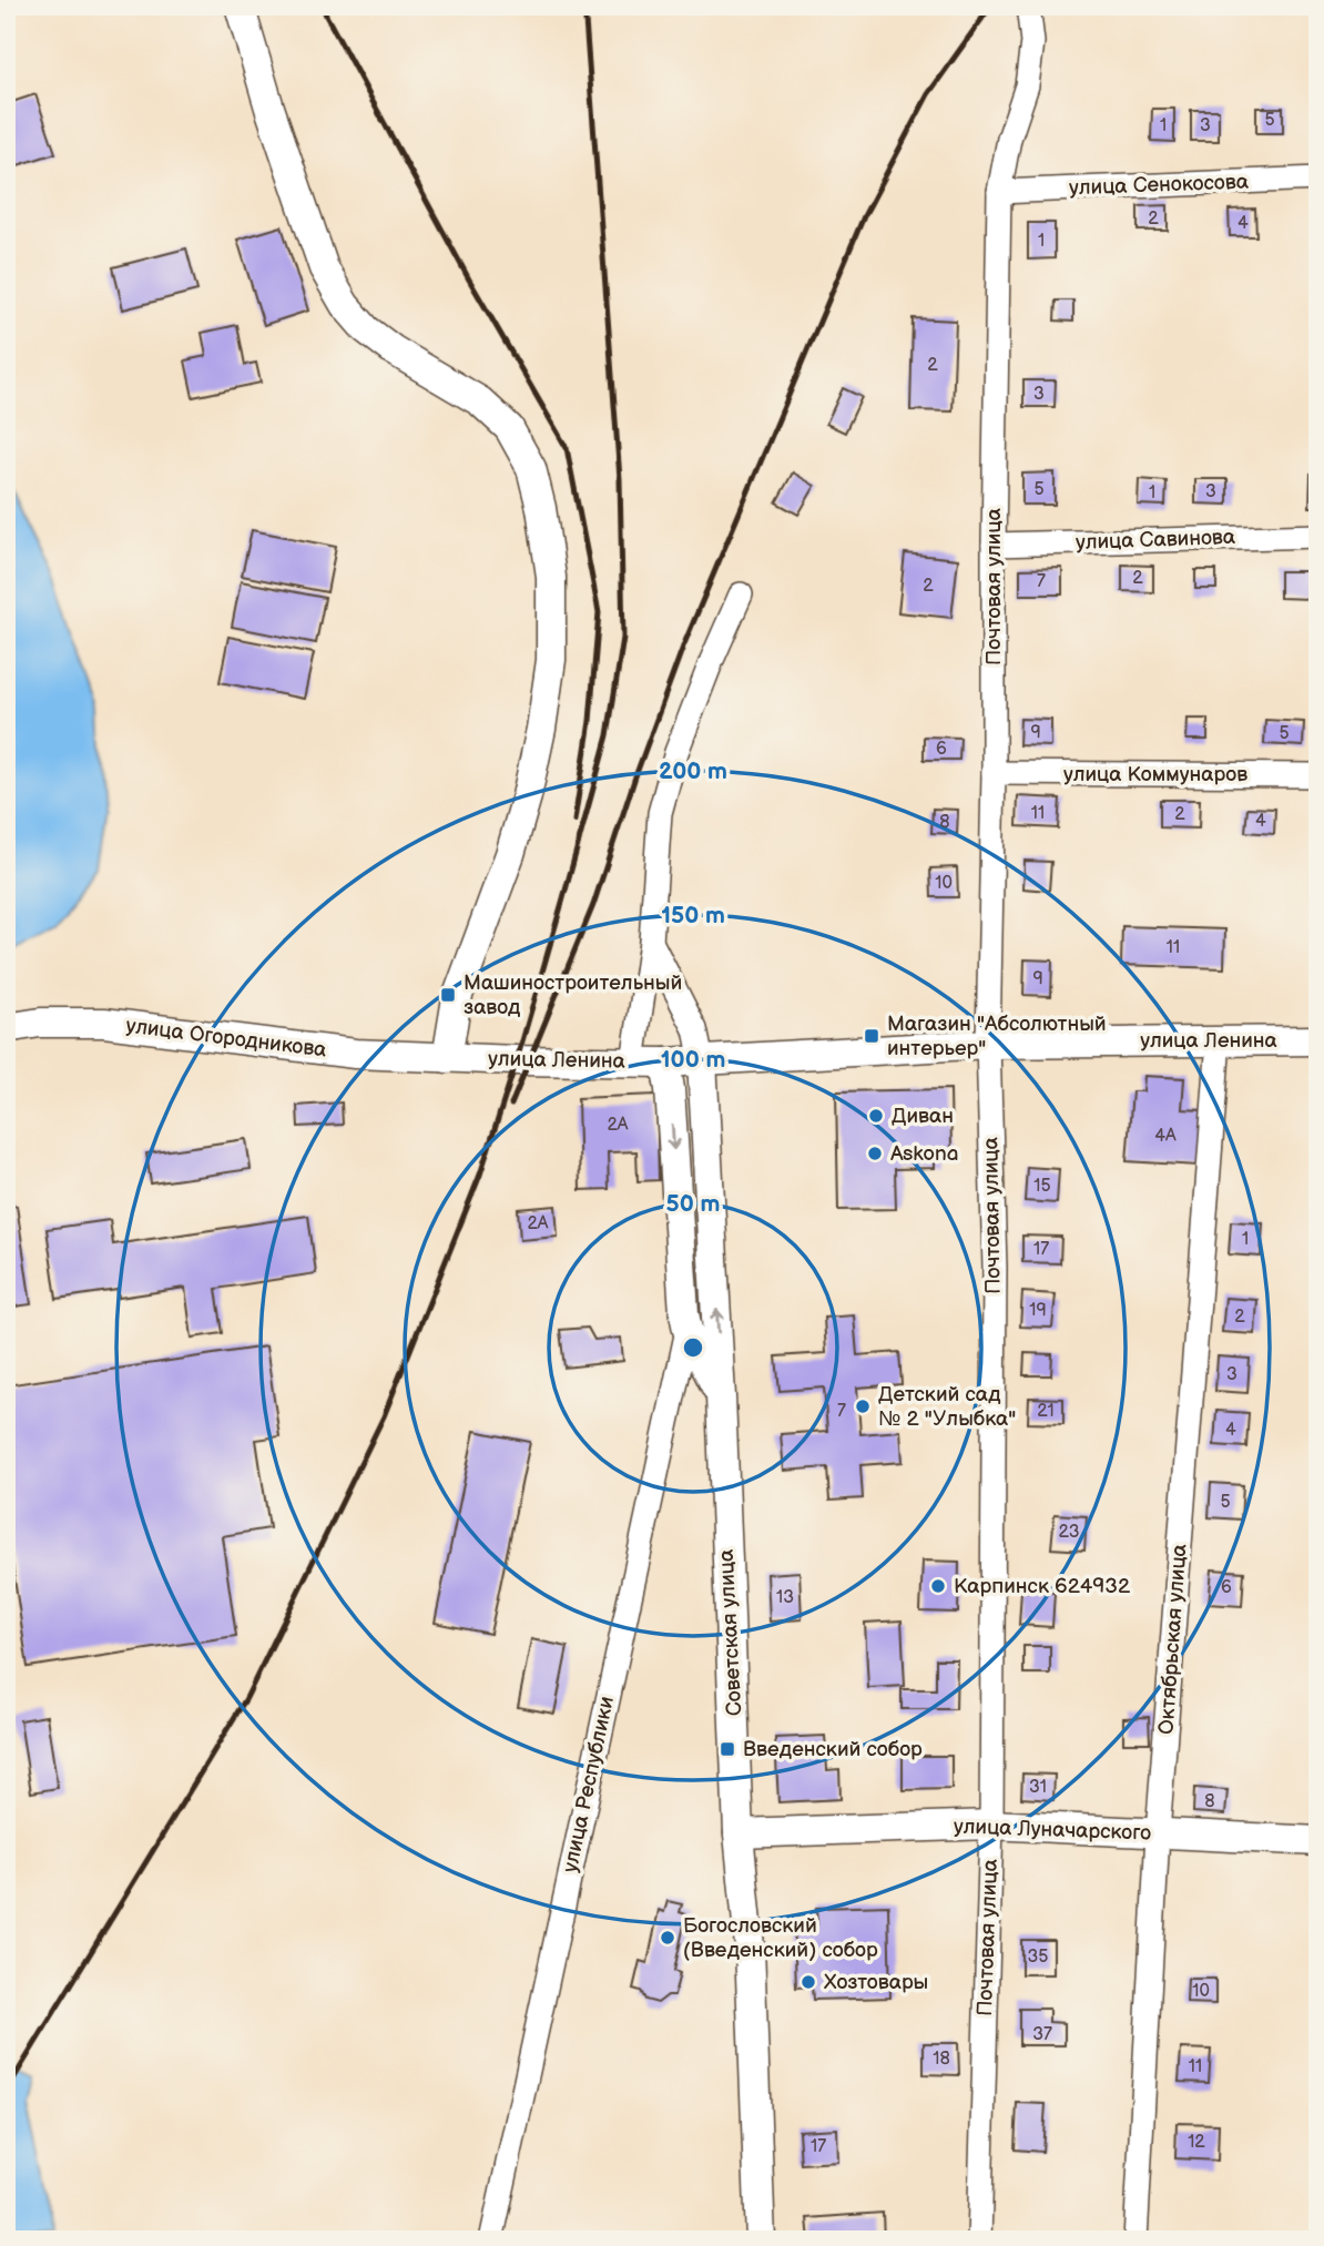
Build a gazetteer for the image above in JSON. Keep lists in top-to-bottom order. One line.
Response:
{"streets":{"street":["улица Сенокосова","улица Савинова","Почтовая улица","улица Коммунаров","улица Огородникова","улица Ленина","Советская улица","Октябрьская улица","улица Республики","улица Луначарского"]},"crossings":[["улица Сенокосова","Почтовая улица"],["улица Савинова","Почтовая улица"],["Почтовая улица","улица Коммунаров"],["Почтовая улица","улица Ленина"],["Почтовая улица","улица Луначарского"],["улица Огородникова","улица Ленина"],["улица Ленина","Советская улица"],["улица Ленина","Октябрьская улица"],["Советская улица","улица Республики"],["Советская улица","улица Луначарского"],["Октябрьская улица","улица Луначарского"]],"places":{"transit":["Машиностроительный завод","Магазин \"Абсолютный интерьер\"","Введенский собор"],"other":["Диван","Askona","Детский сад № 2 \"Улыбка\"","Карпинск 624932","Богословский (Введенский) собор","Хозтовары"]},"house_numbers":["5","1","3","2","4","1","2","3","5","3","1","2","7","2","9","5","6","11","2","4","8","10","11","9","2А","4А","15","2А","1","17","19","2","3","7","21","4","5","23","6","13","31","8","35","10","37","18","11","12","17"],"rings":["200 m","150 m","100 m","50 m"]}
